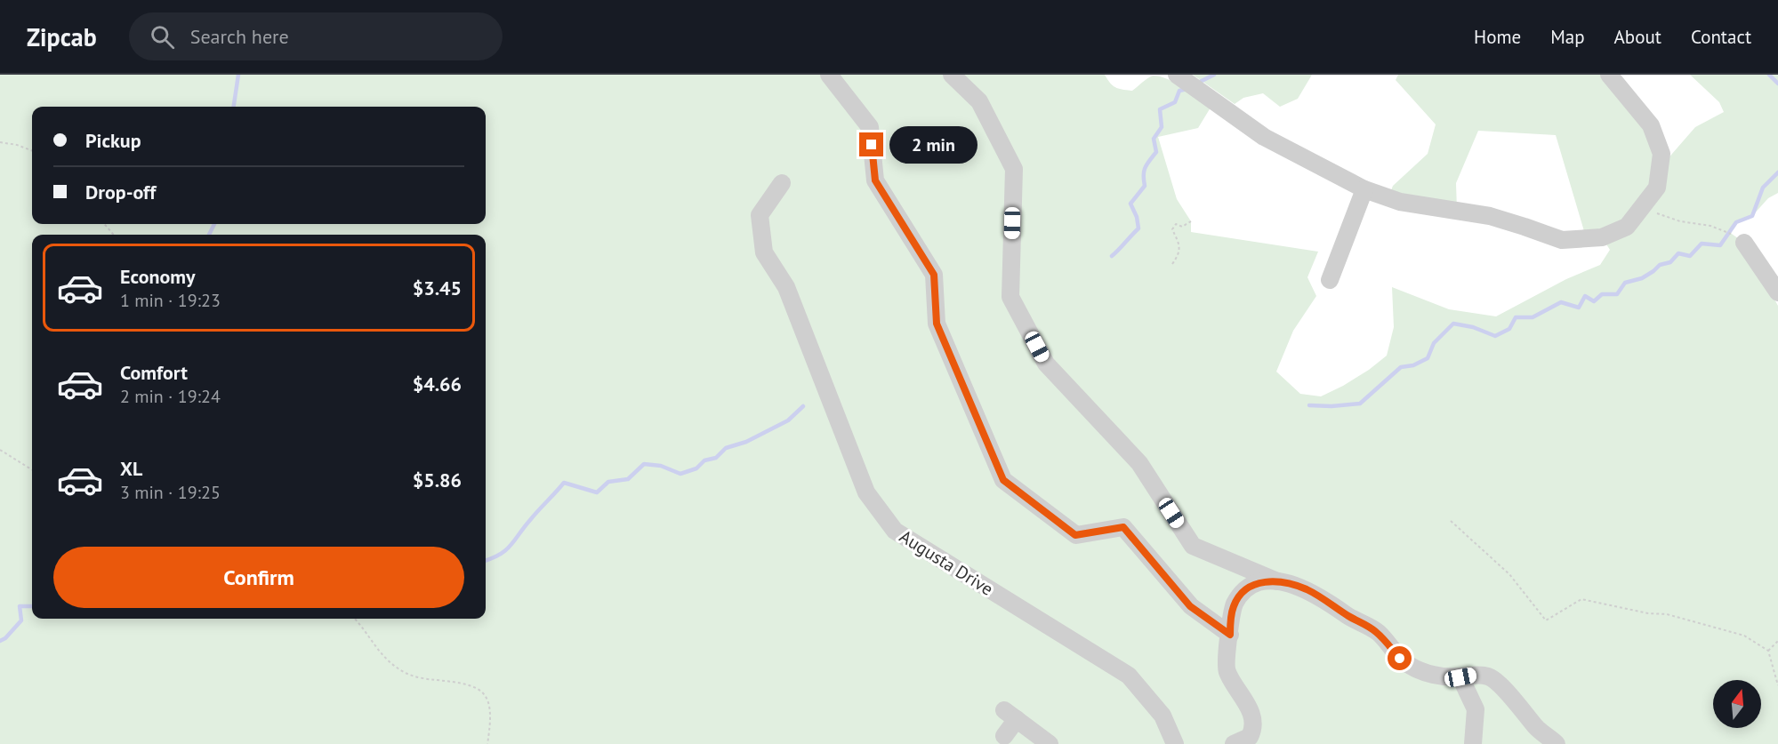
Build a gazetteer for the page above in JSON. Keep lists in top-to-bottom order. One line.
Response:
{"streets":{"street":["Augusta Drive"]},"north":"top","page":{"header":"Zipcab","search":"Search here","nav":["Home","Map","About","Contact"],"banner":["Pickup","Drop-off"],"bubble":"2 min","list":[{"name":"Economy","note":"1 min · 19:23","value":"$3.45"},{"name":"Comfort","note":"2 min · 19:24","value":"$4.66"},{"name":"XL","note":"3 min · 19:25","value":"$5.86"}],"buttons":"Confirm"}}
